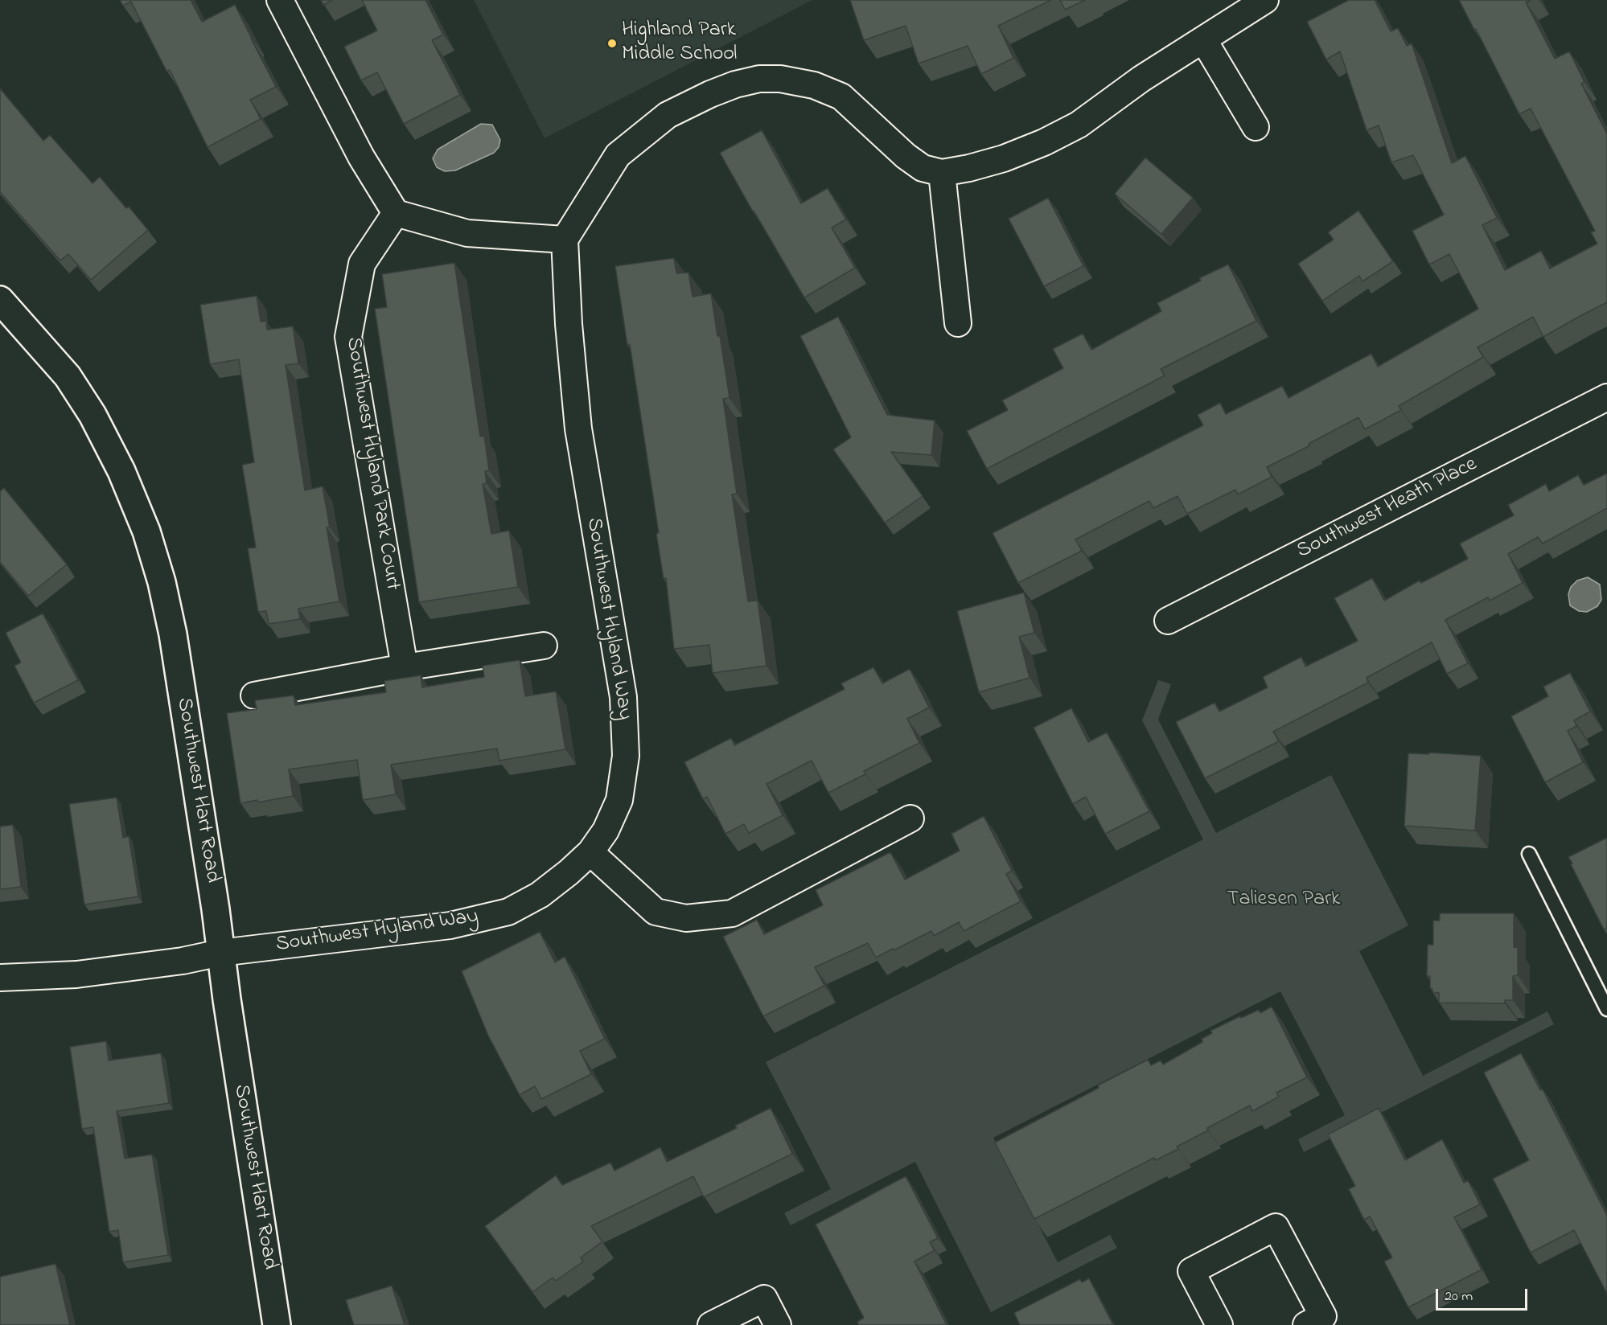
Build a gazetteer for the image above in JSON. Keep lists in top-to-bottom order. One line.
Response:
{"streets":{"street":["Southwest Hyland Park Court","Southwest Heath Place","Southwest Hyland Way","Southwest Hart Road"]},"crossings":[["Southwest Hyland Way","Southwest Hart Road"]],"parks":["Taliesen Park"],"places":["Highland Park Middle School"],"scale_bar":"20 m"}
